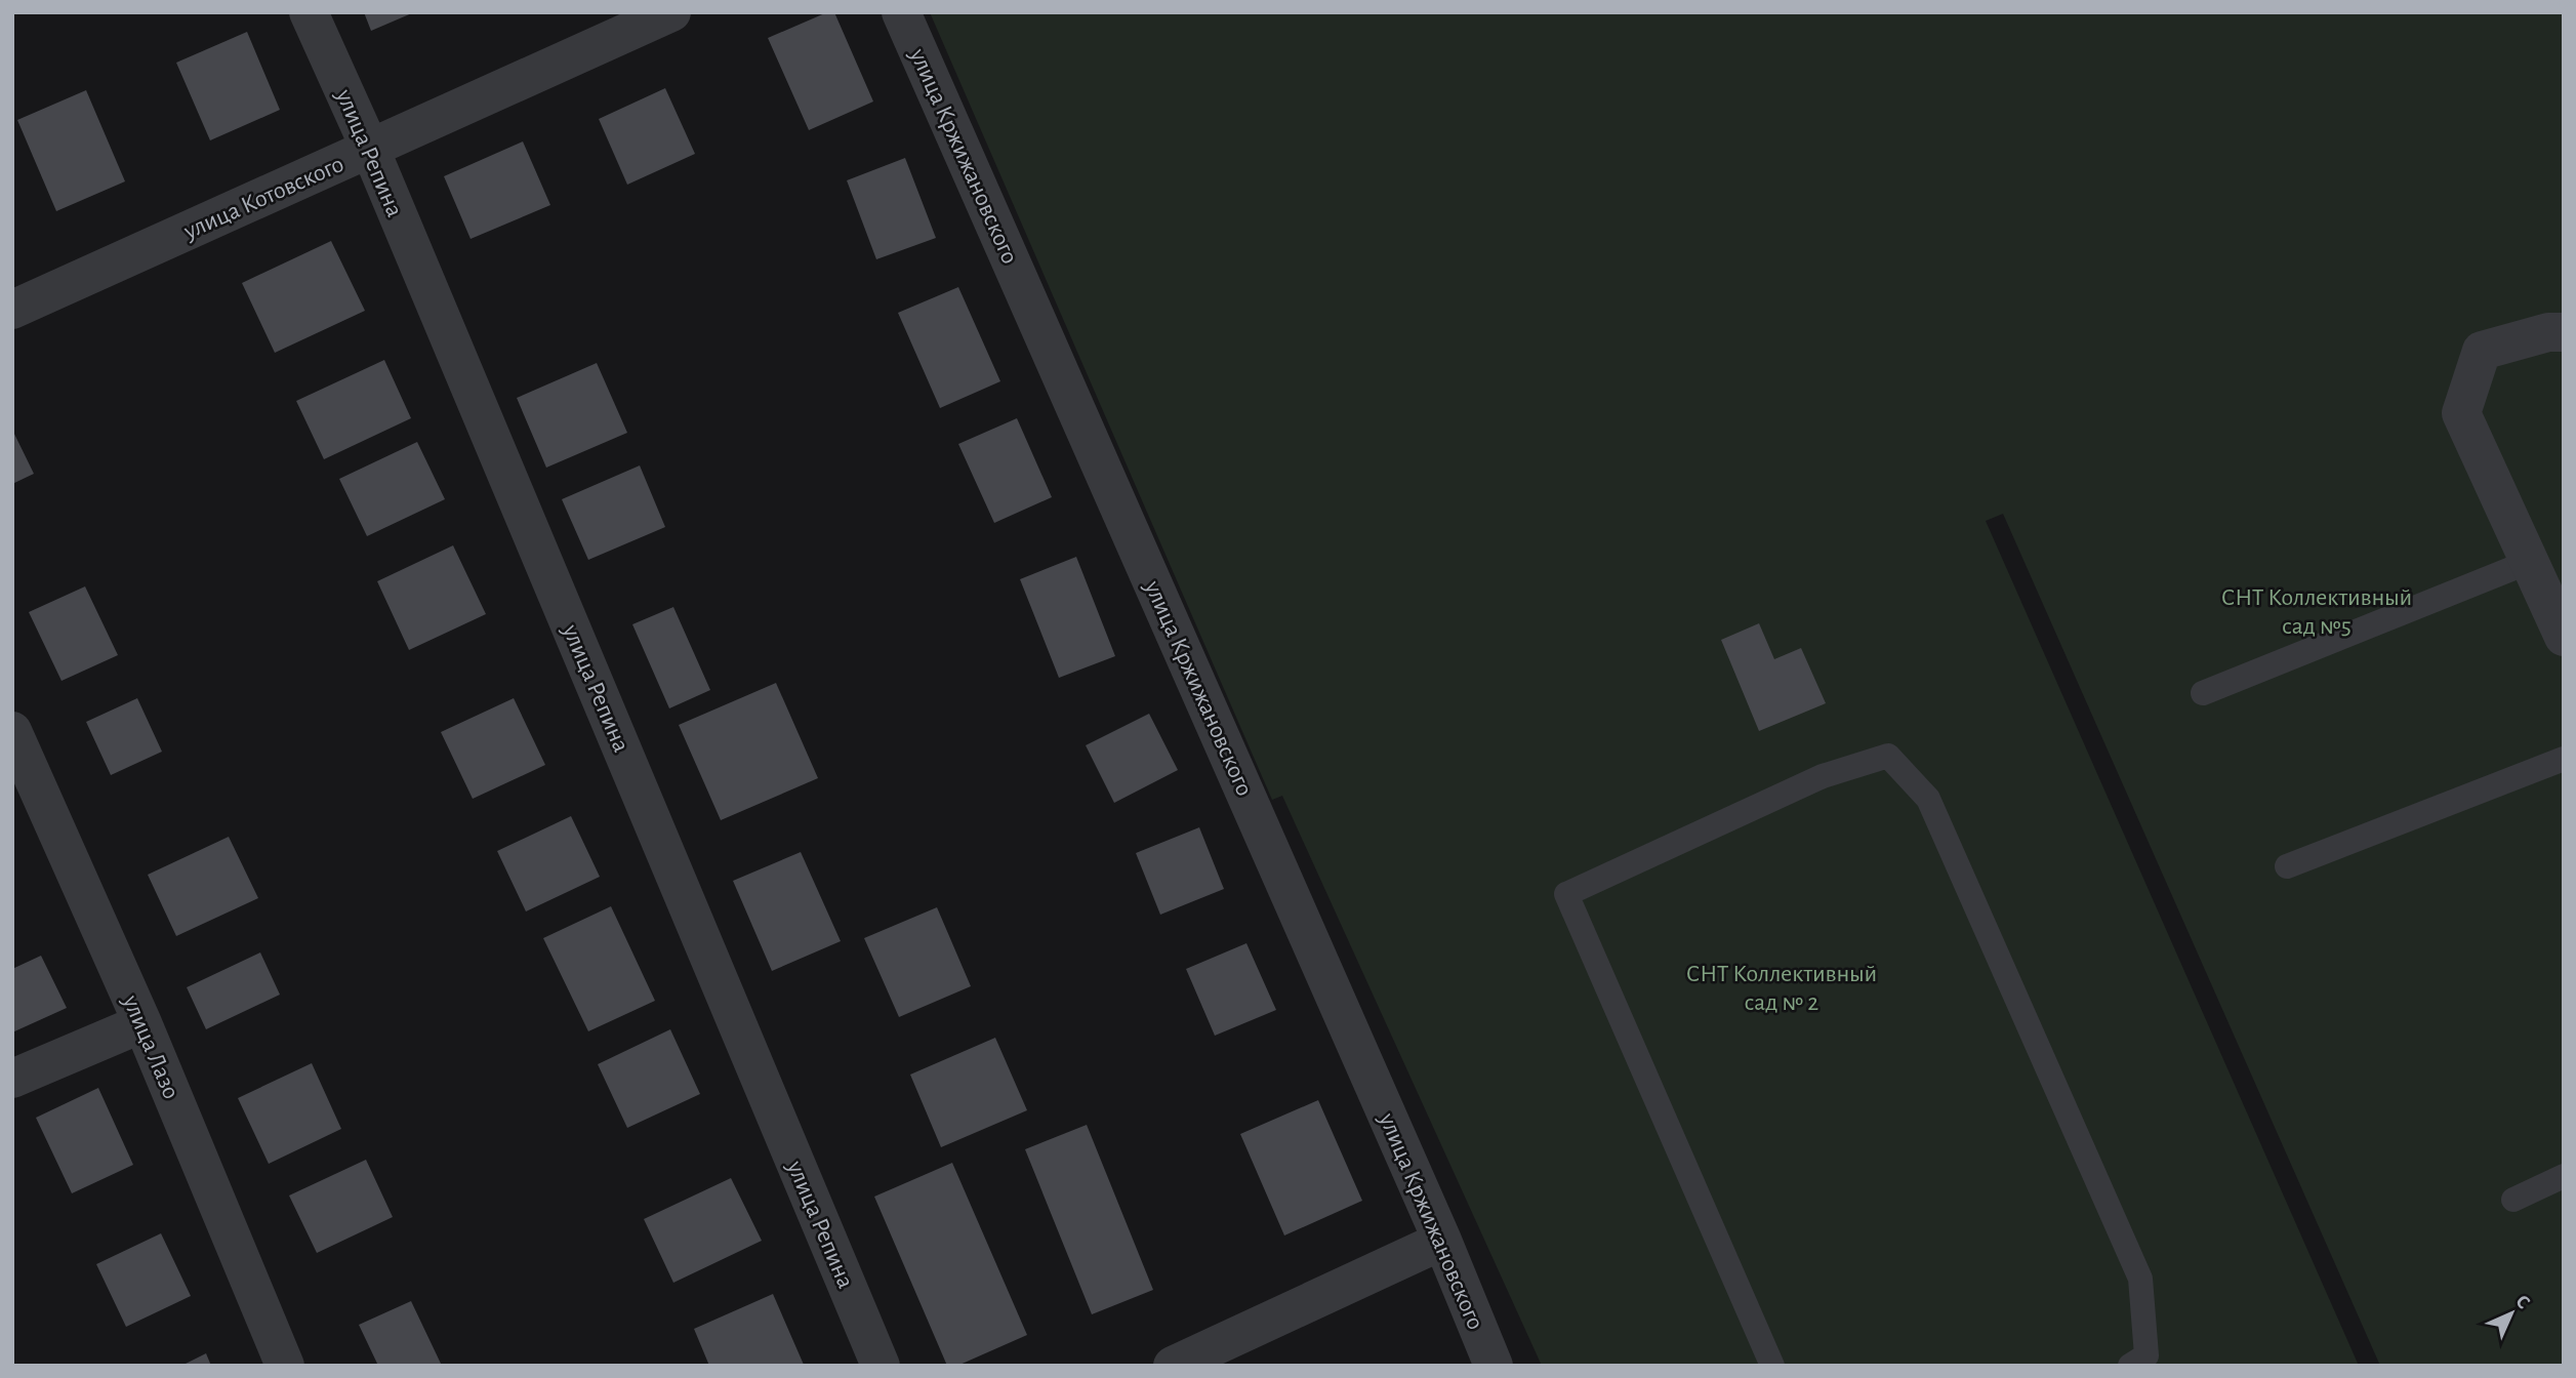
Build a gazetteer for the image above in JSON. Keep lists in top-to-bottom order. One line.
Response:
{"streets":{"street":["улица Репина","улица Кржижановского","улица Котовского","улица Лазо"]},"crossings":[["улица Репина","улица Котовского"]],"parks":["СНТ Коллективный сад №5","СНТ Коллективный сад № 2"],"north":"top right"}
